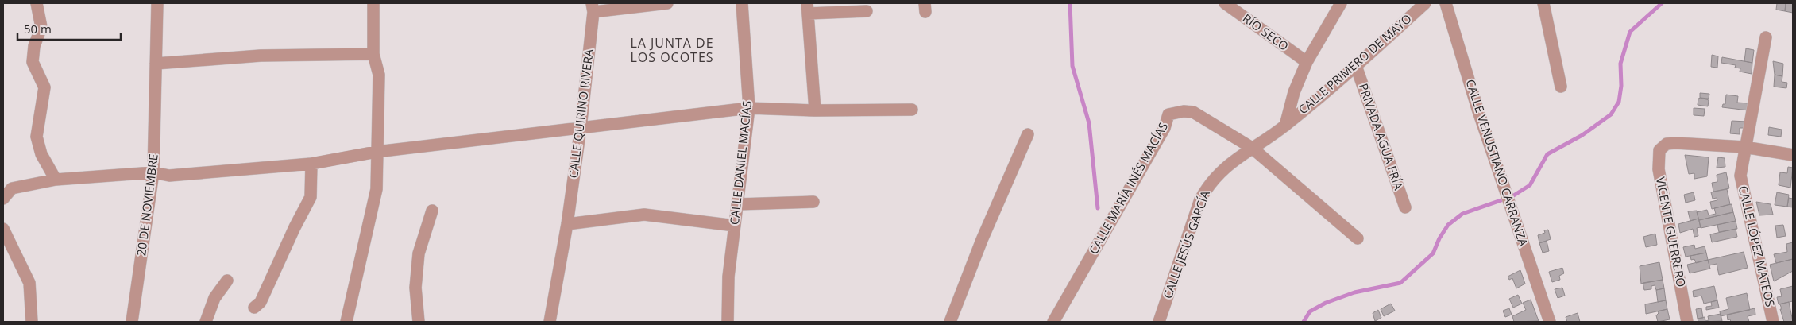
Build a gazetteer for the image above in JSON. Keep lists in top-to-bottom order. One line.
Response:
{"streets":{"street":["RÍO SECO","CALLE PRIMERO DE MAYO","CALLE QUIRINO RIVERA","PRIVADA AGUA FRÍA","CALLE DANIEL MACÍAS","CALLE VENUSTIANO CARRANZA","CALLE MARÍA INÉS MACÍAS","20 DE NOVIEMBRE","VICENTE GUERRERO","CALLE JESÚS GARCÍA","CALLE LÓPEZ MATEOS"]},"crossings":[["CALLE PRIMERO DE MAYO","PRIVADA AGUA FRÍA"],["CALLE PRIMERO DE MAYO","CALLE JESÚS GARCÍA"],["CALLE MARÍA INÉS MACÍAS","CALLE JESÚS GARCÍA"],["VICENTE GUERRERO","CALLE LÓPEZ MATEOS"]],"districts":["LA JUNTA DE LOS OCOTES"],"scale_bar":"50 m"}
